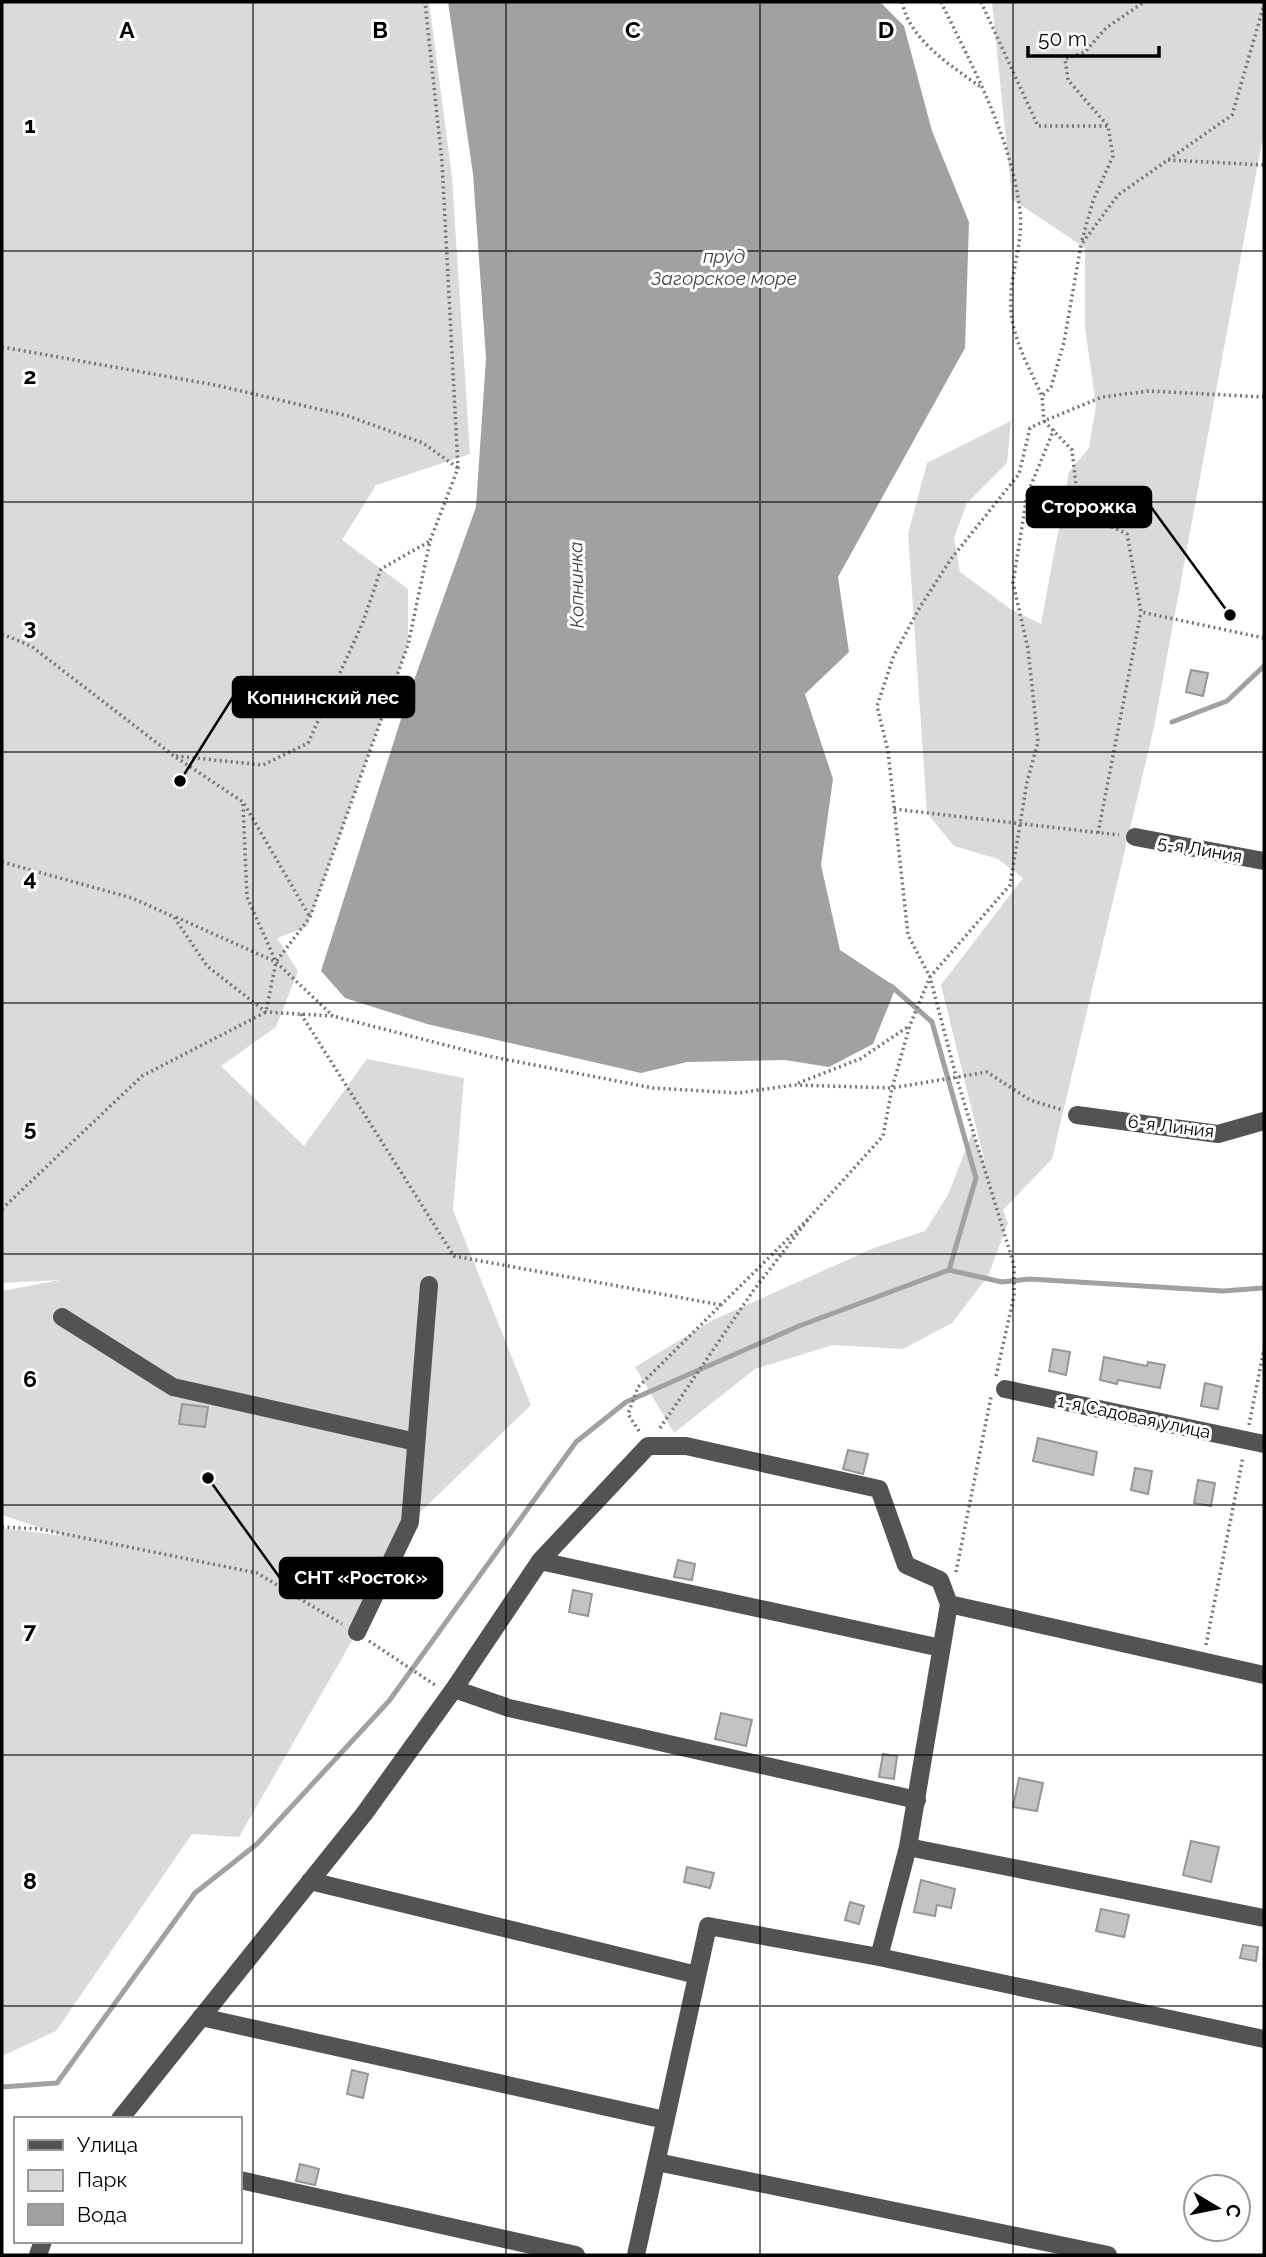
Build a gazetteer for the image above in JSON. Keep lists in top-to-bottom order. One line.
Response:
{"streets":{"street":["5-я Линия","6-я Линия","1-я Садовая улица"]},"water":["пруд Загорское море","Копнинка"],"places":["Сторожка","Копнинский лес","СНТ «Росток»"],"legend":["Улица","Парк","Вода"],"scale_bar":"50 m","north":"right","grid":{"columns":["A","B","C","D"],"rows":["1","2","3","4","5","6","7","8"]}}
